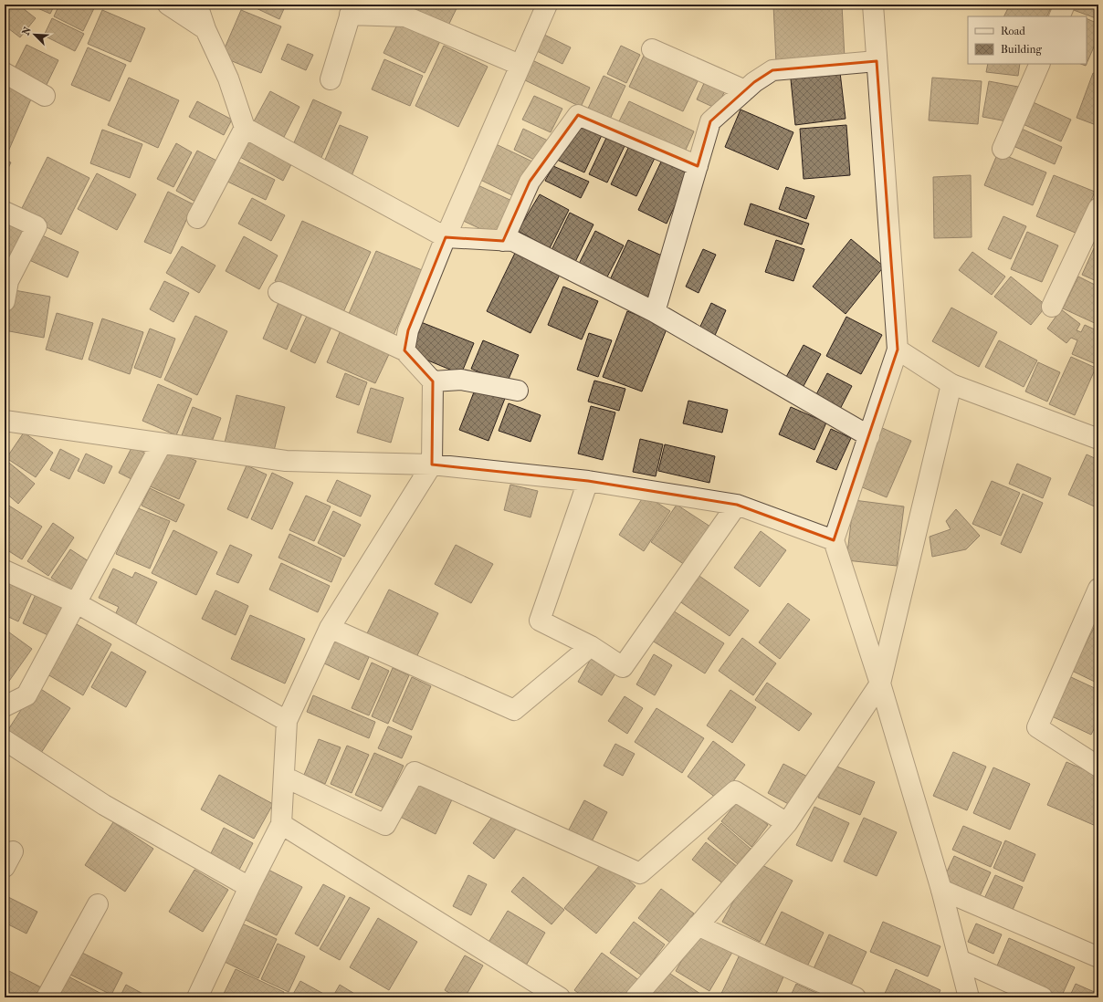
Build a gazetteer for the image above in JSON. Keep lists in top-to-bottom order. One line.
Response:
{"legend":["Road","Building"],"north":"top left"}
